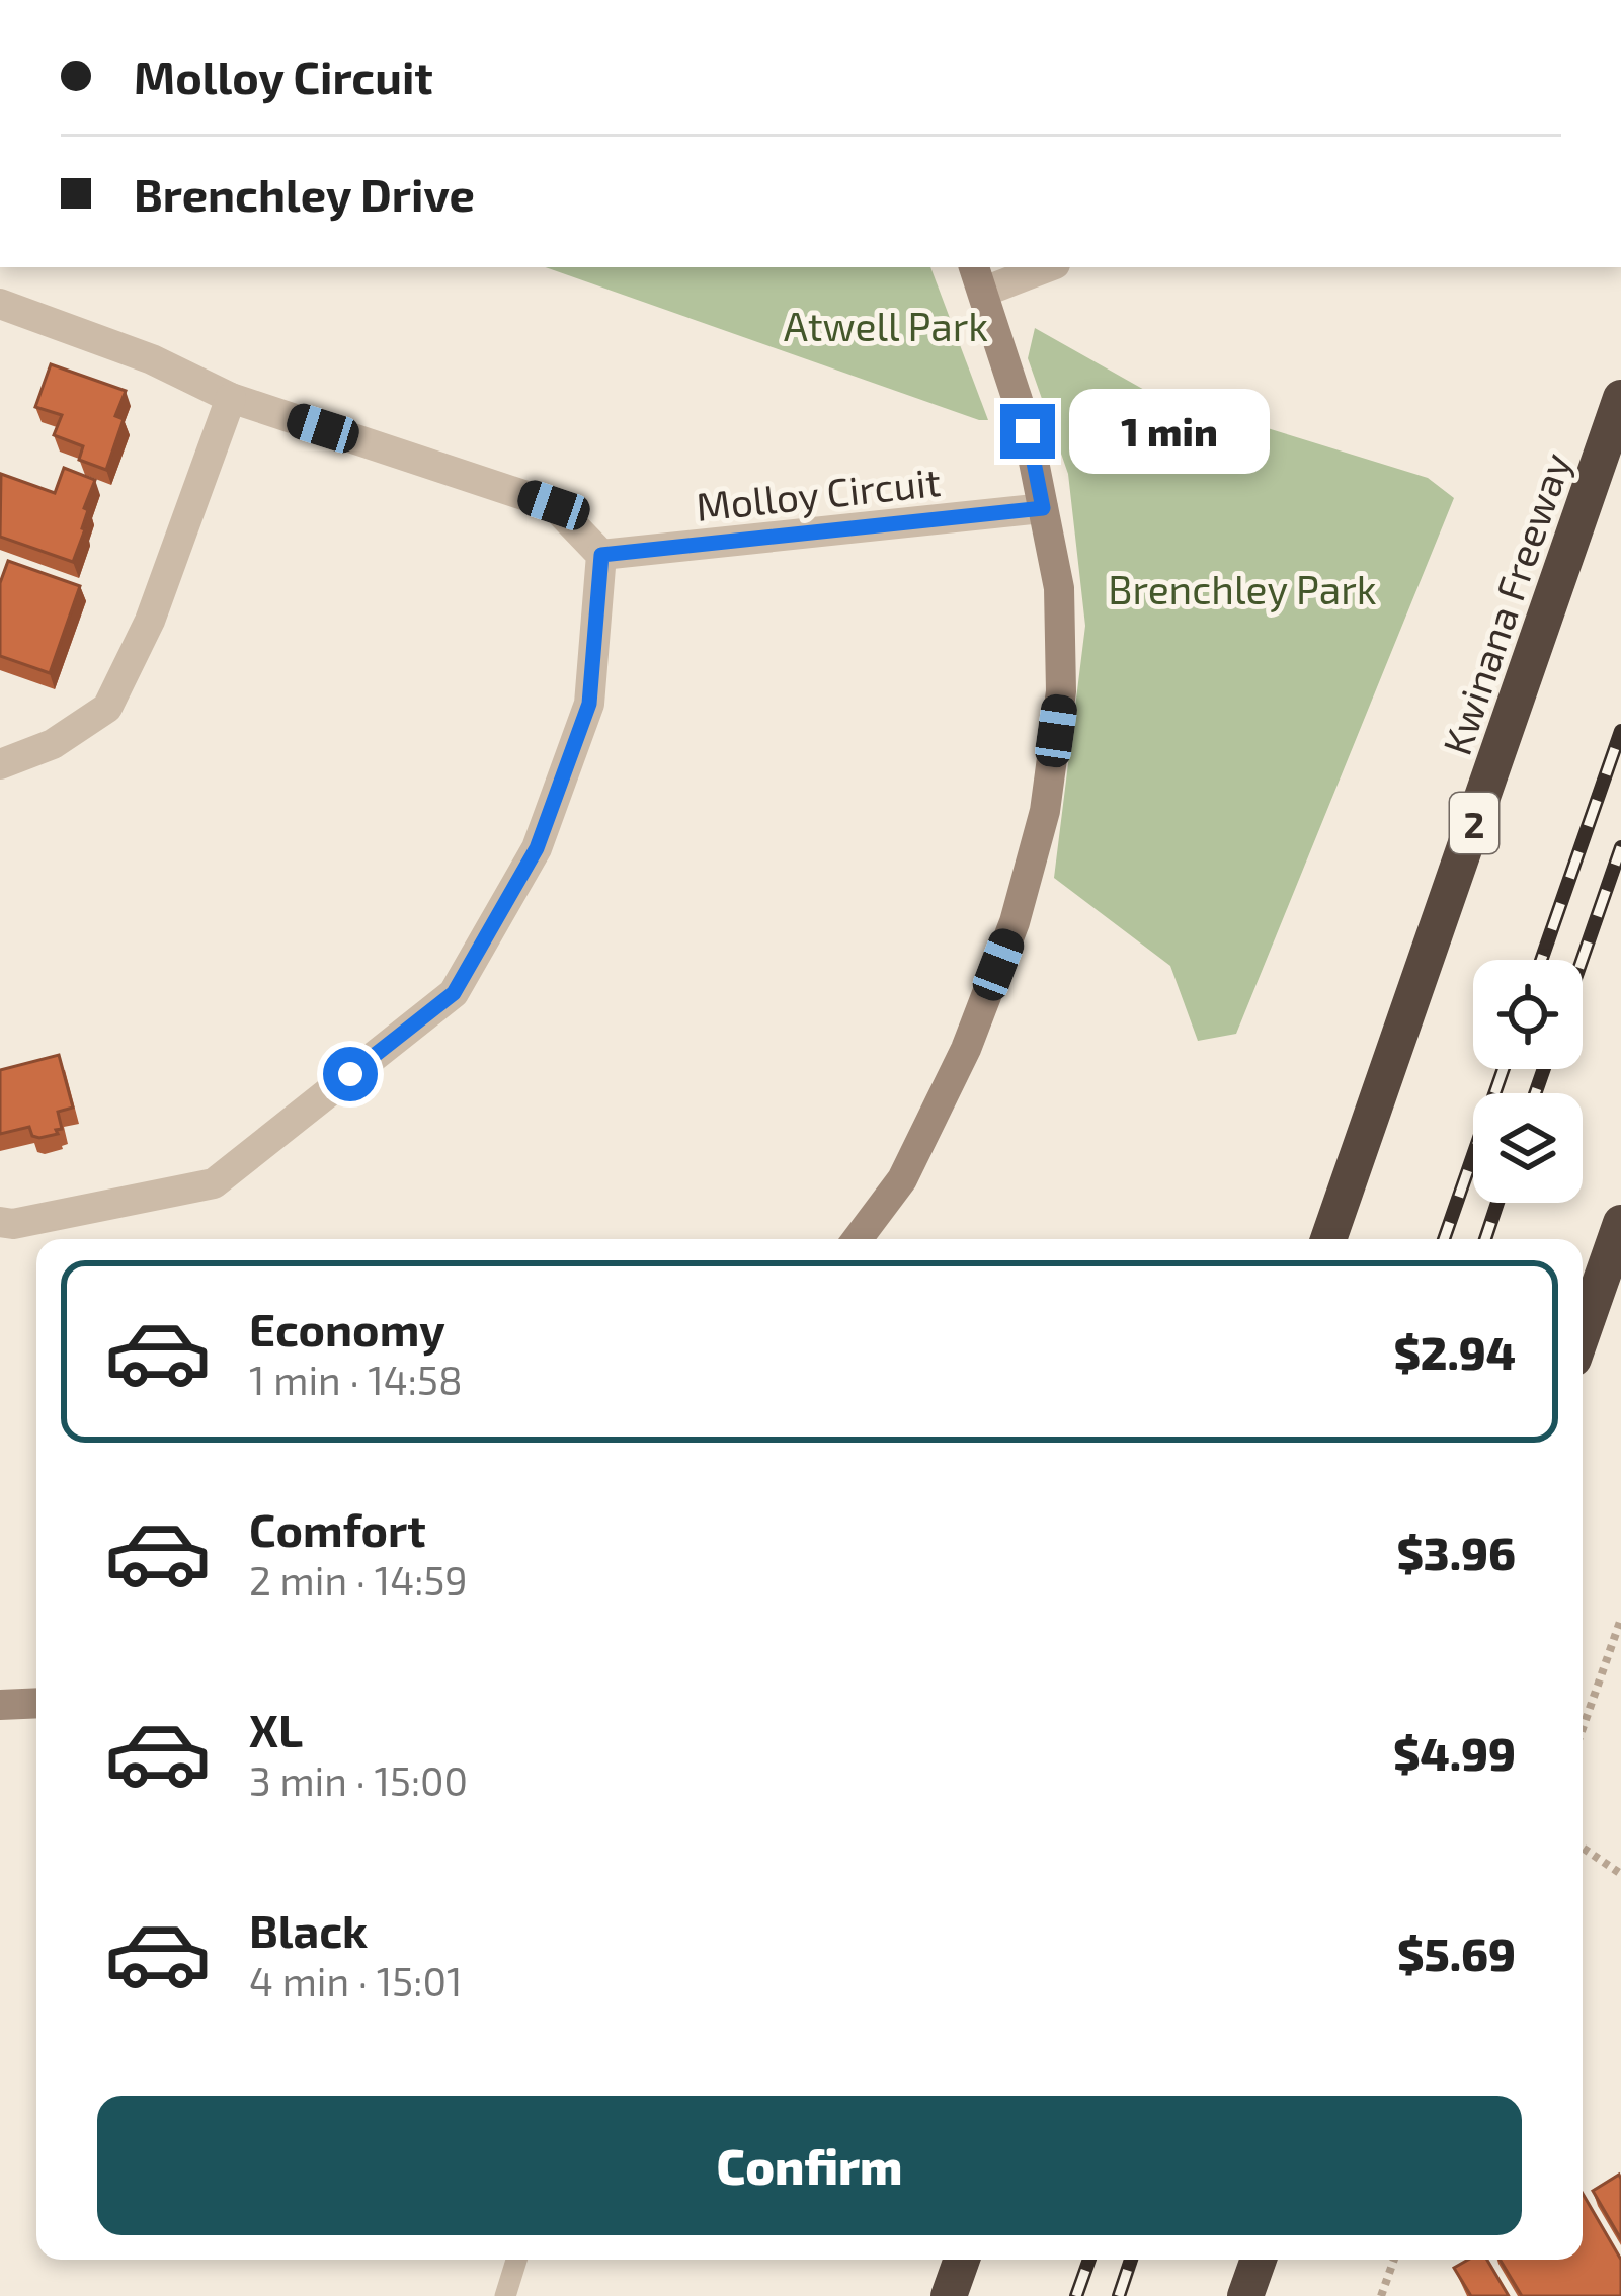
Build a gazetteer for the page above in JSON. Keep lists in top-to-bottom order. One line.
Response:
{"streets":{"highway":["Kwinana Freeway","2"],"street":["Molloy Circuit"]},"parks":["Atwell Park","Brenchley Park"],"page":{"banner":["Molloy Circuit","Brenchley Drive"],"bubble":"1 min","list":[{"name":"Economy","note":"1 min · 14:58","value":"$2.94"},{"name":"Comfort","note":"2 min · 14:59","value":"$3.96"},{"name":"XL","note":"3 min · 15:00","value":"$4.99"},{"name":"Black","note":"4 min · 15:01","value":"$5.69"}],"buttons":"Confirm"}}
